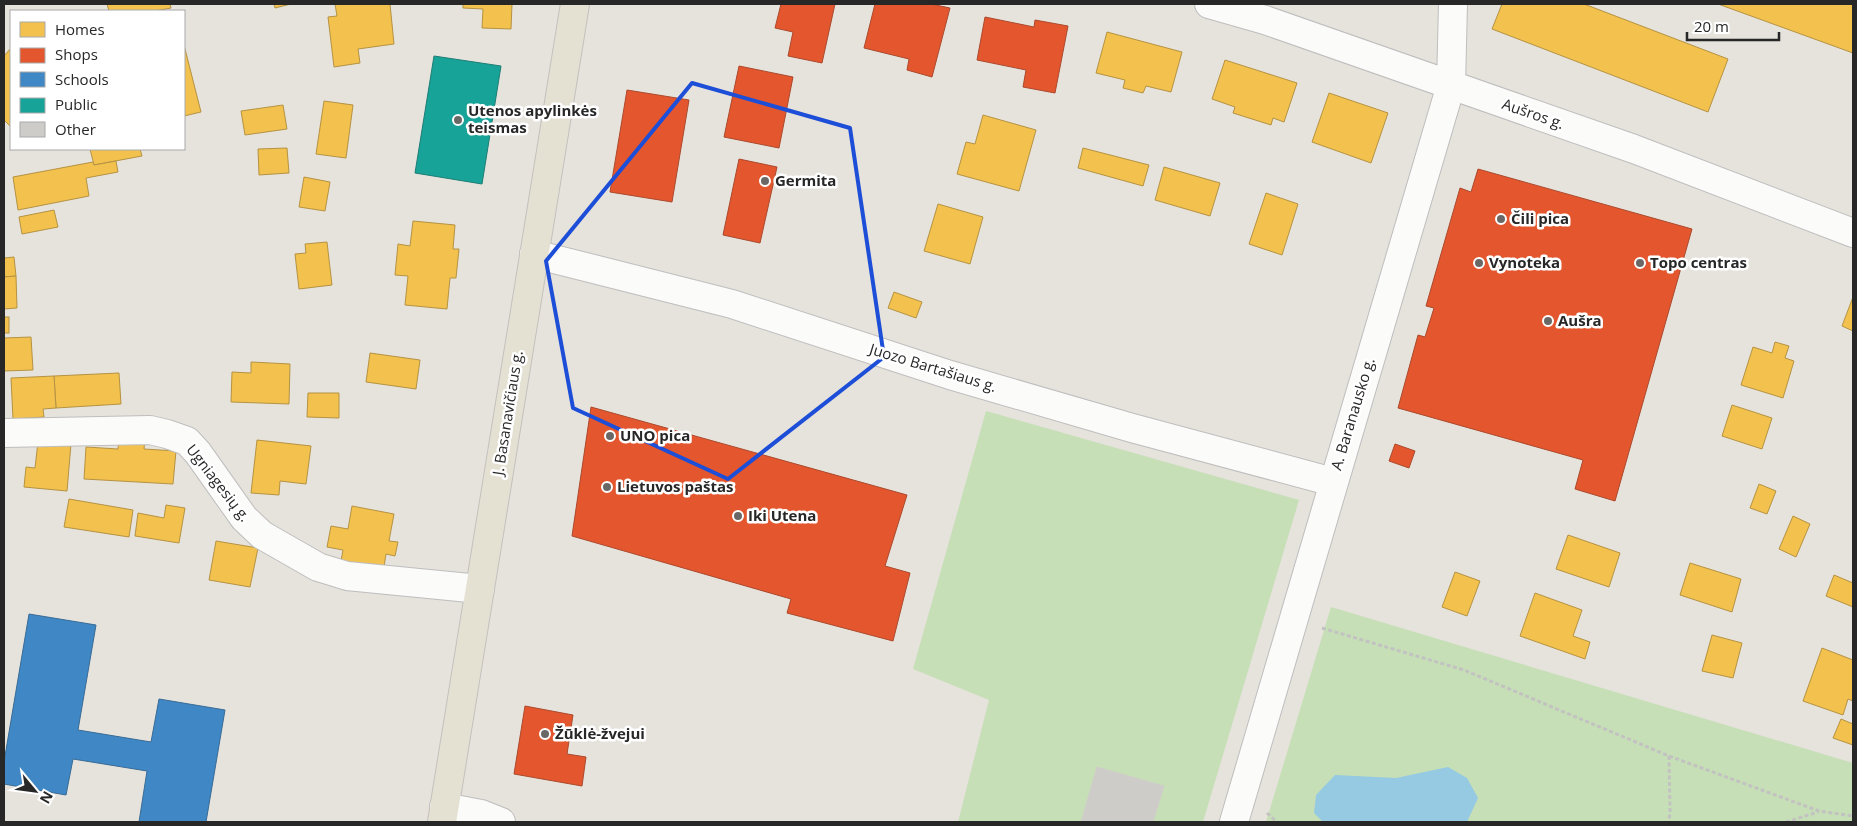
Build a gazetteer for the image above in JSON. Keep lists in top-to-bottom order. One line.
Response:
{"streets":{"main road":["J. Basanavičiaus g."],"street":["Aušros g.","Juozo Bartašiaus g.","A. Baranausko g.","Ugniagesių g."]},"crossings":[["Aušros g.","A. Baranausko g."],["Juozo Bartašiaus g.","J. Basanavičiaus g."],["Juozo Bartašiaus g.","A. Baranausko g."],["J. Basanavičiaus g.","Ugniagesių g."]],"places":["Utenos apylinkės teismas","Germita","Čili pica","Vynoteka","Topo centras","Aušra","UNO pica","Lietuvos paštas","Iki Utena","Žūklė-žvejui"],"legend":["Homes","Shops","Schools","Public","Other"],"scale_bar":"20 m","north":"bottom right"}
